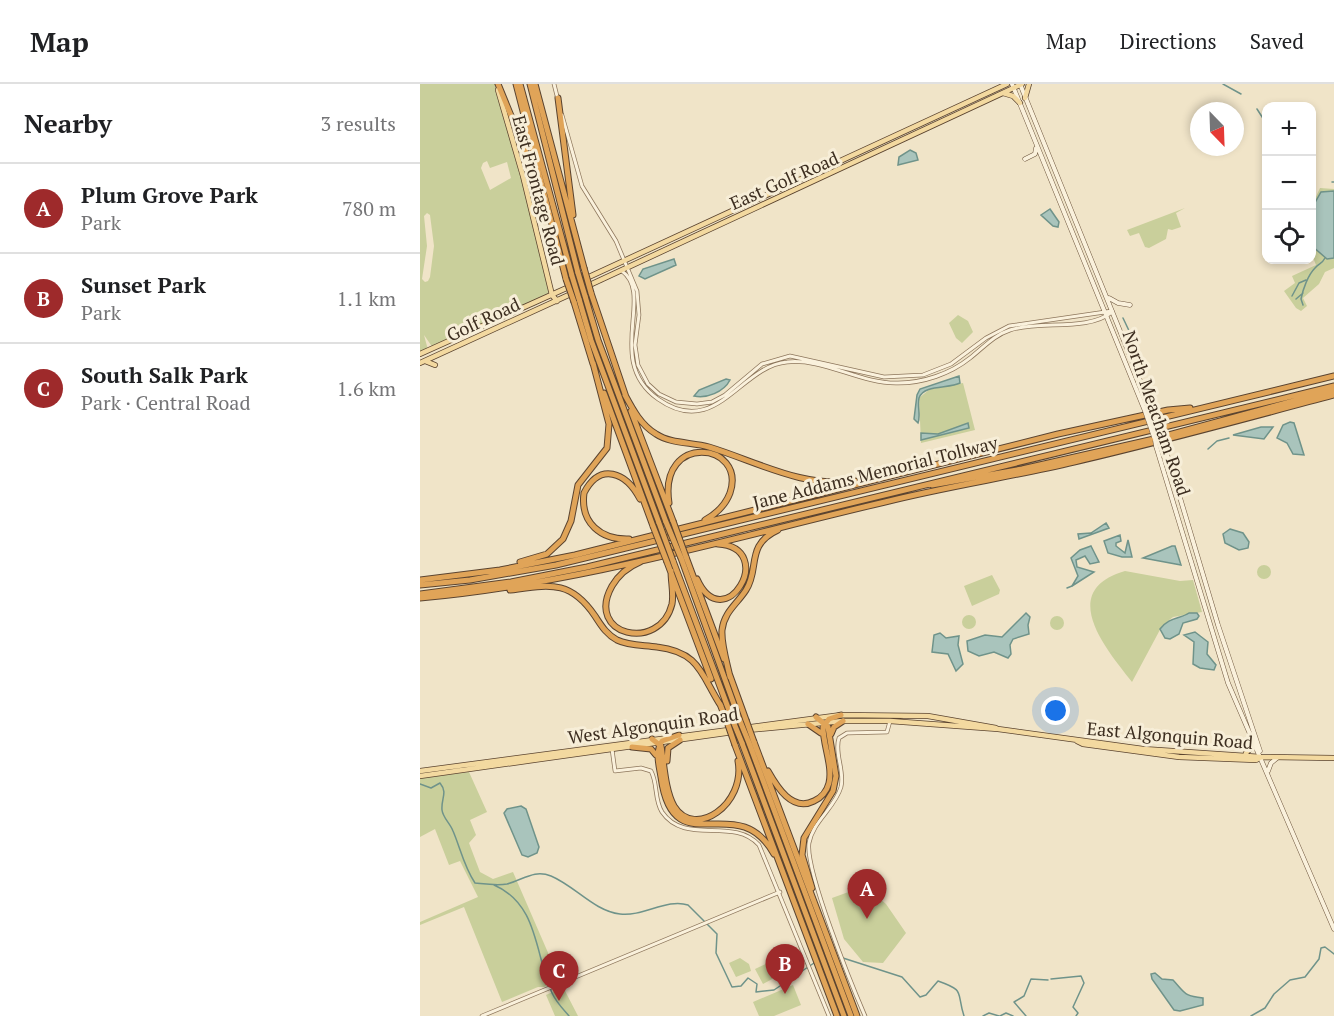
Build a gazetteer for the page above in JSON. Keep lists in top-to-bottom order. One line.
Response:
{"streets":{"highway":["Jane Addams Memorial Tollway"],"main road":["East Golf Road","East Frontage Road","Golf Road","North Meacham Road","West Algonquin Road","East Algonquin Road"]},"crossings":[["East Golf Road","East Frontage Road"],["East Golf Road","Golf Road"],["East Golf Road","North Meacham Road"],["East Frontage Road","Golf Road"],["North Meacham Road","East Algonquin Road"],["West Algonquin Road","East Algonquin Road"]],"north":"bottom right","page":{"header":"Map","nav":["Map","Directions","Saved"],"heading":["Nearby","3 results"],"map_buttons":["+","−"],"list":[{"mark":"A","name":"Plum Grove Park","note":"Park","value":"780 m"},{"mark":"B","name":"Sunset Park","note":"Park","value":"1.1 km"},{"mark":"C","name":"South Salk Park","note":"Park · Central Road","value":"1.6 km"}],"pins":["A","B","C"]}}
